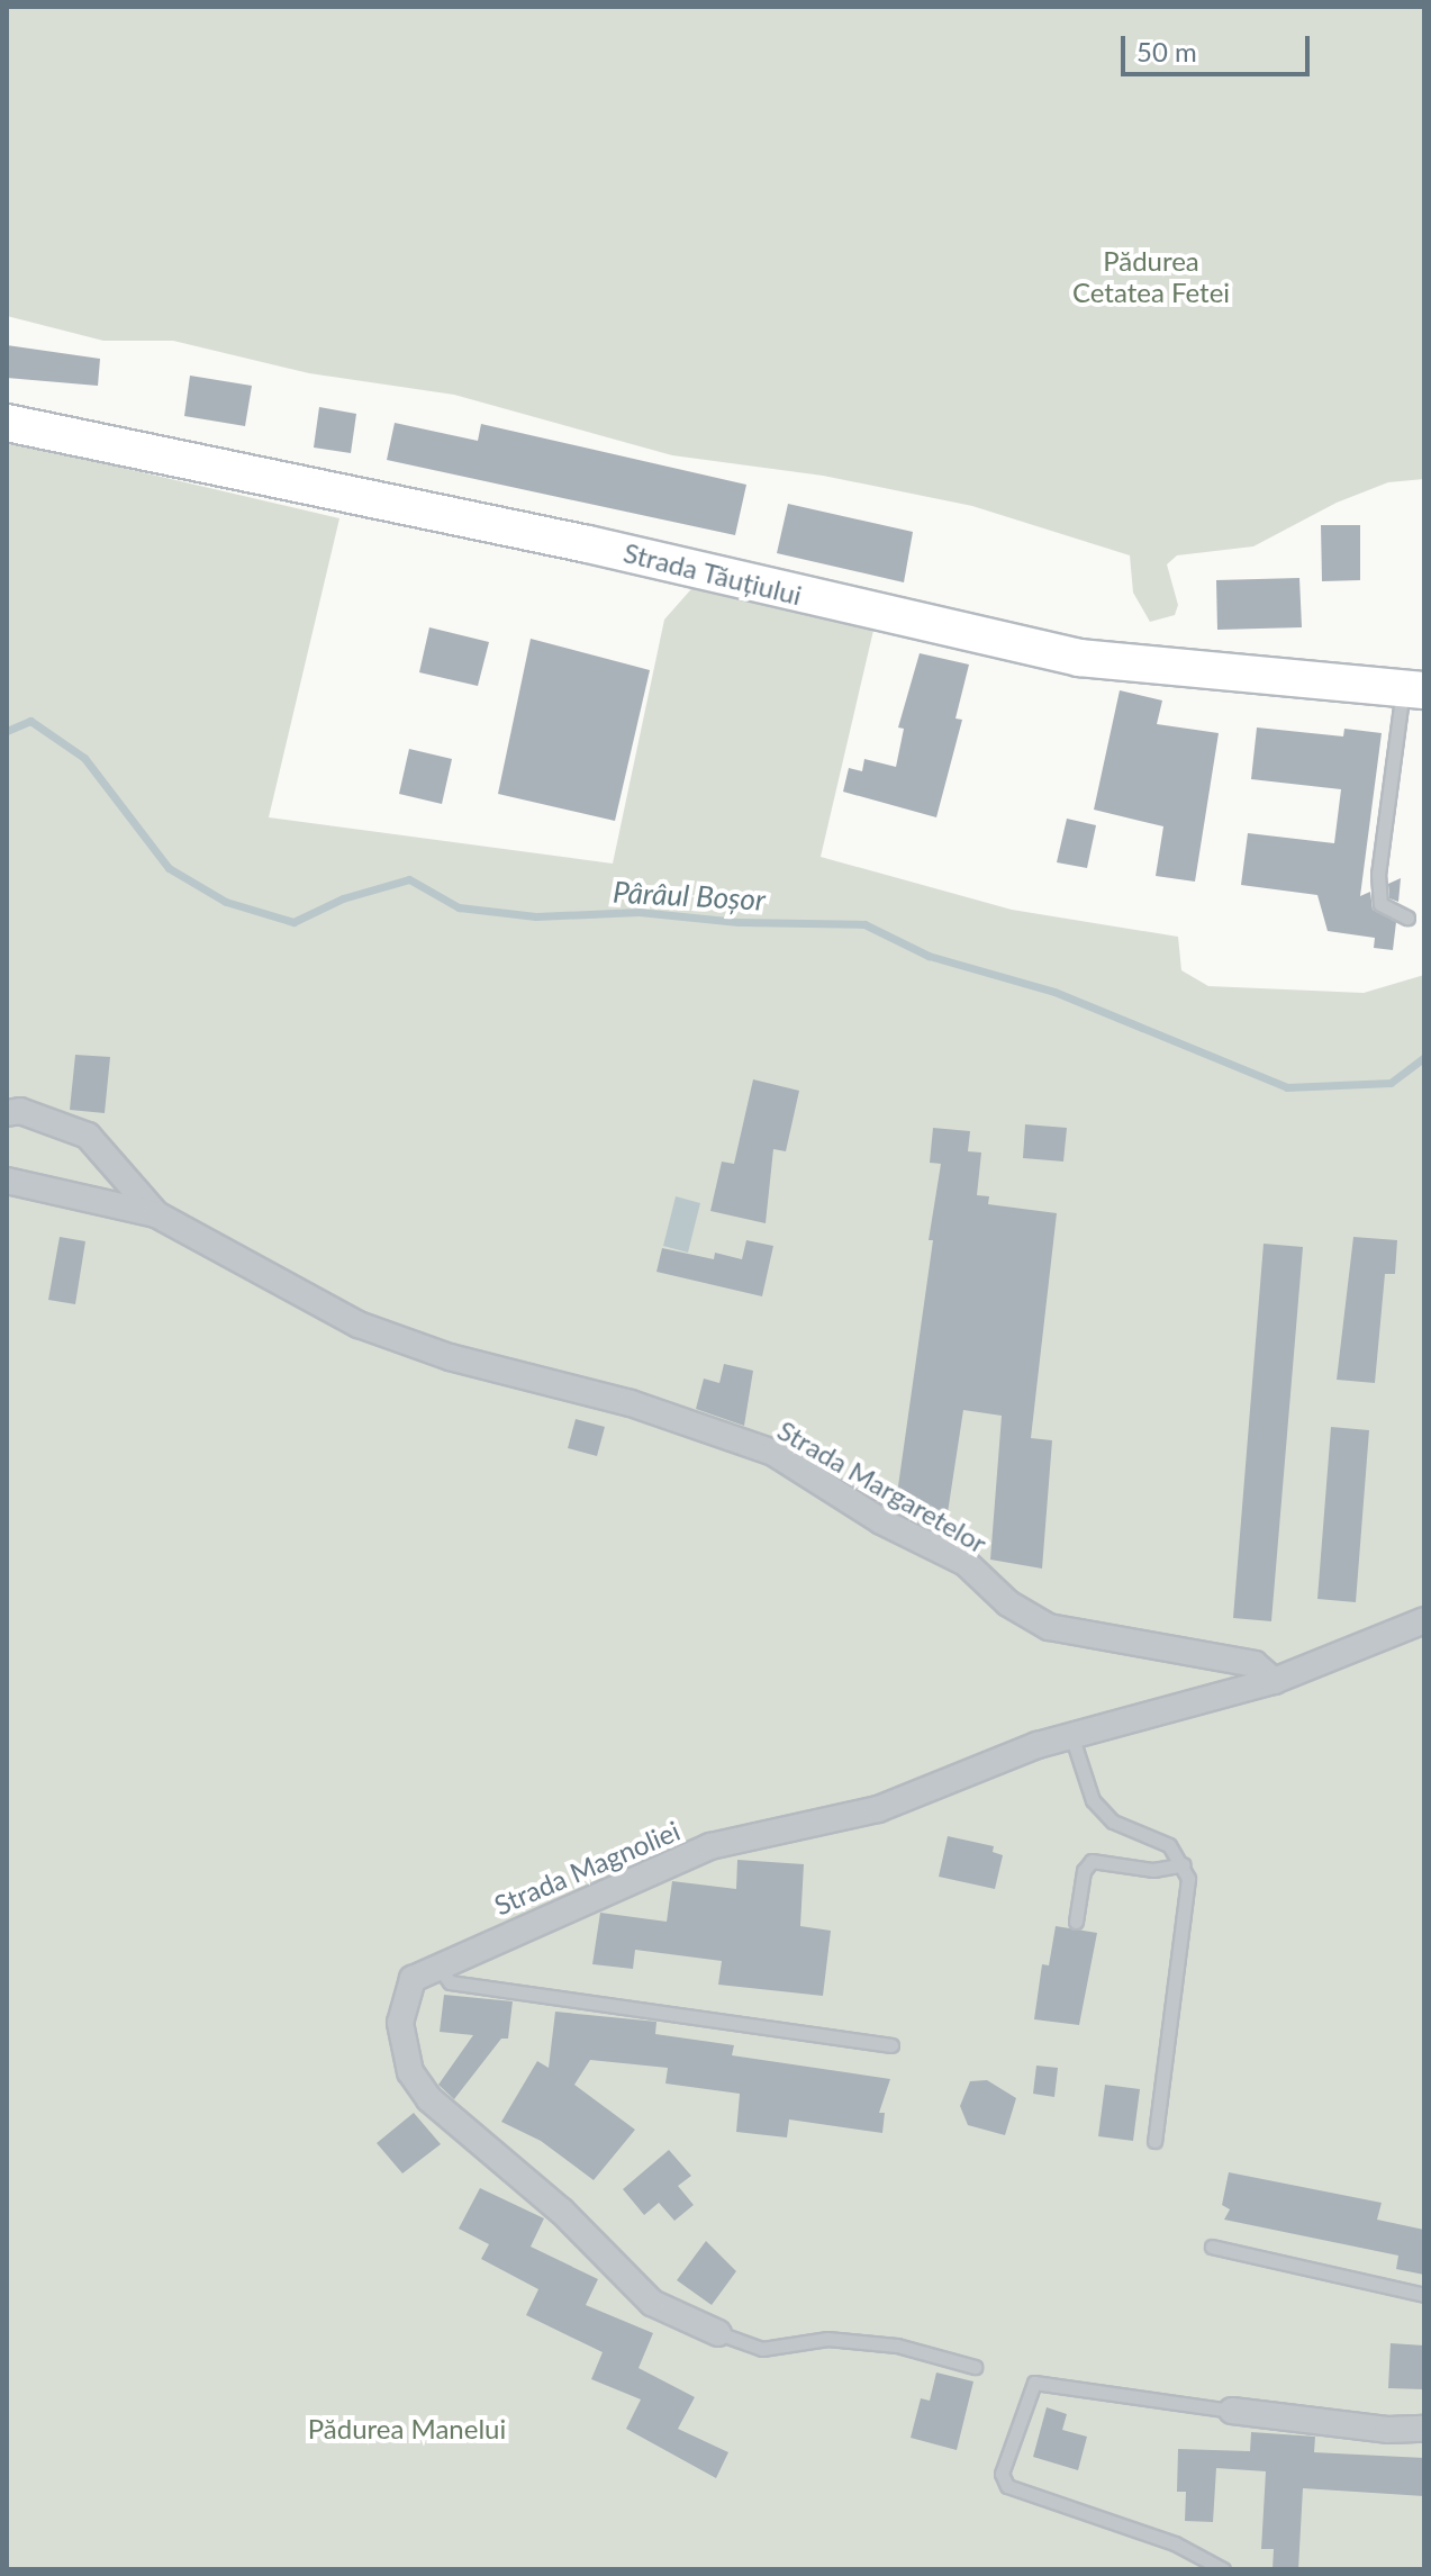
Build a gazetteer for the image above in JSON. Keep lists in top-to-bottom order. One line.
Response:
{"streets":{"main road":["Strada Tăuțiului"],"street":["Strada Margaretelor","Strada Magnoliei"]},"crossings":[["Strada Margaretelor","Strada Magnoliei"]],"water":["Pârâul Boșor"],"parks":["Pădurea Cetatea Fetei","Pădurea Manelui"],"scale_bar":"50 m"}
